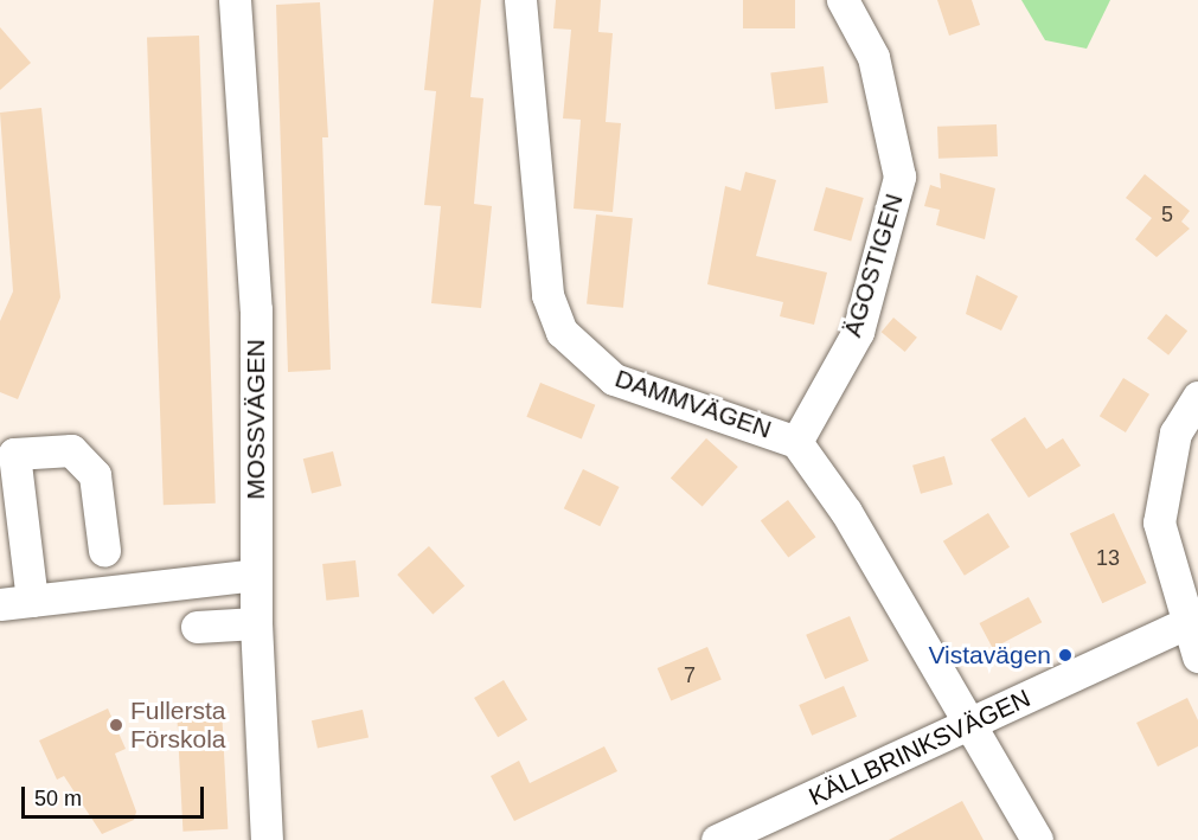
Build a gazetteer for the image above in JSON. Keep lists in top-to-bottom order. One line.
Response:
{"streets":{"street":["ÄGOSTIGEN","DAMMVÄGEN","MOSSVÄGEN","KÄLLBRINKSVÄGEN"]},"crossings":[["ÄGOSTIGEN","DAMMVÄGEN"],["DAMMVÄGEN","KÄLLBRINKSVÄGEN"]],"places":["Vistavägen","Fullersta Förskola"],"house_numbers":["5","13","7"],"scale_bar":"50 m"}
